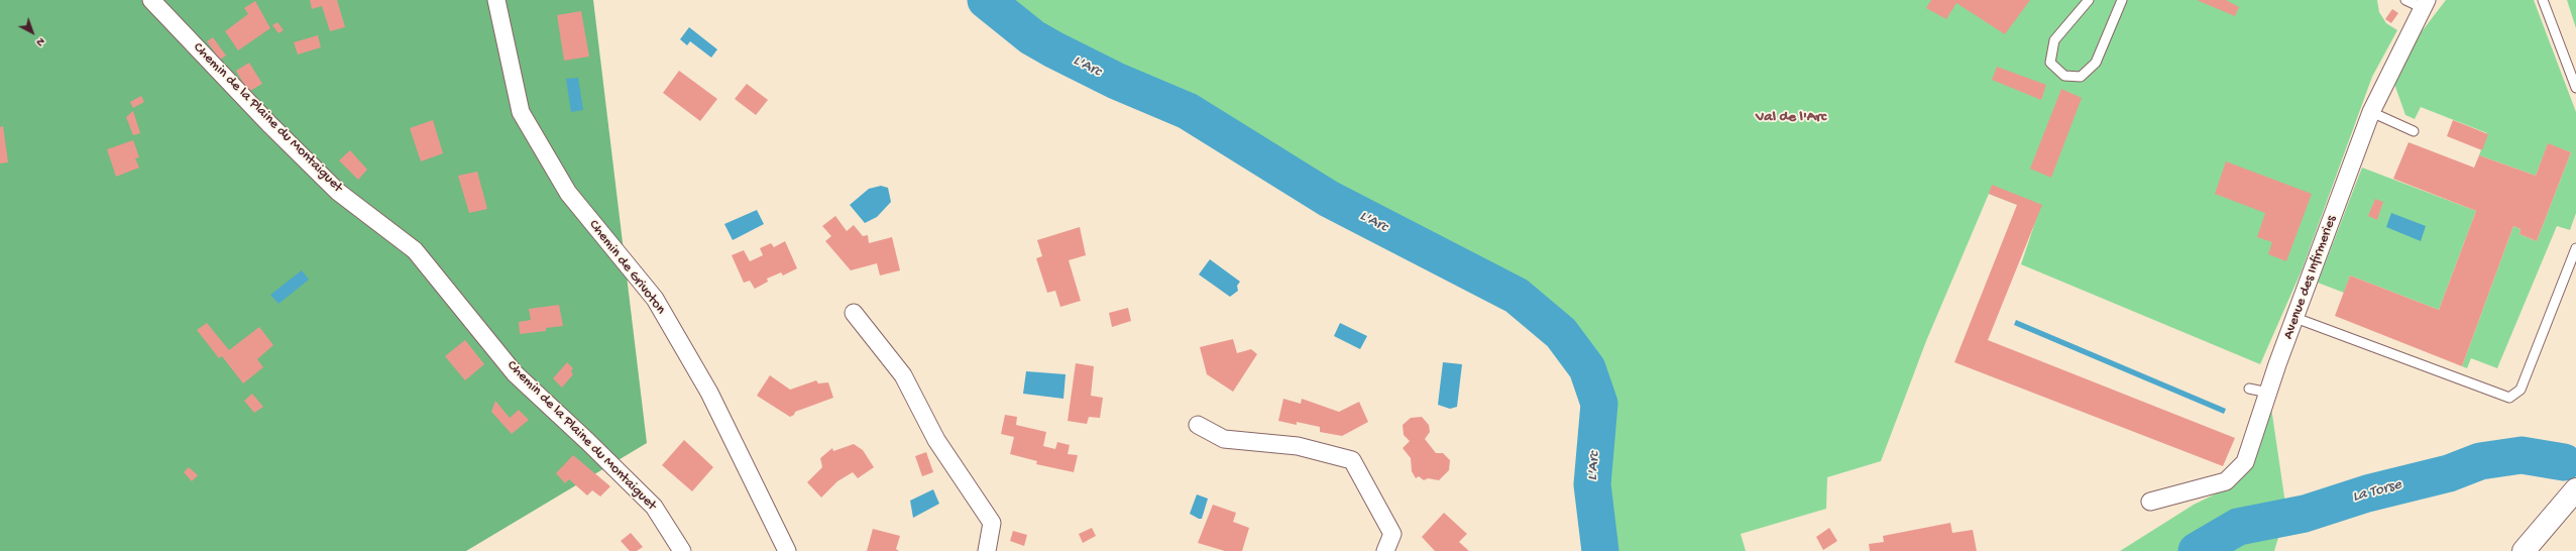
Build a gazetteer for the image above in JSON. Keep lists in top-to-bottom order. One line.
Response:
{"streets":{"street":["Chemin de la Plaine du Montaiguet","Chemin de Grivoton","Avenue des Infirmeries"]},"districts":["Val de l'Arc"],"water":["L'Arc","La Torse"],"north":"bottom right"}
